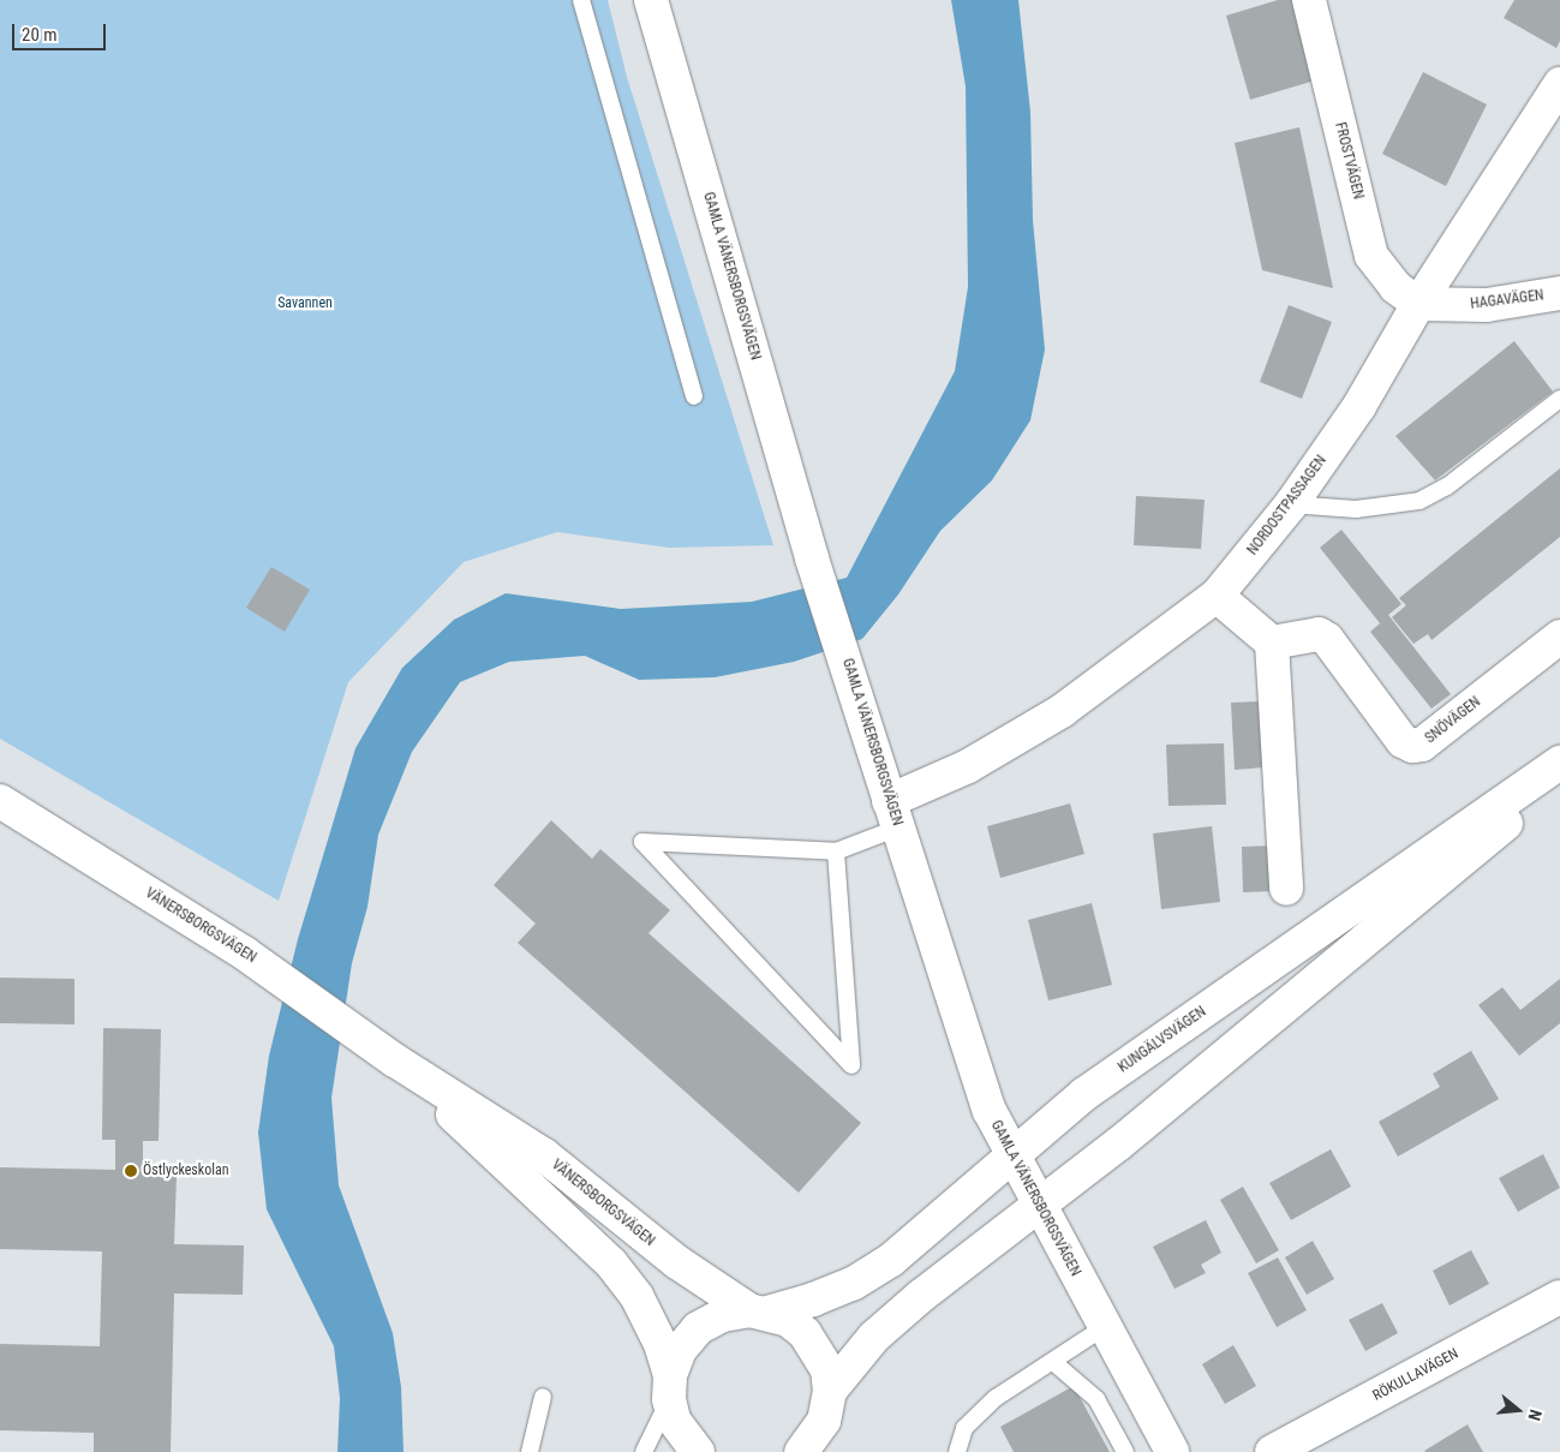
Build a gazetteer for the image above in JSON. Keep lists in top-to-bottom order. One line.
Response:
{"streets":{"street":["FROSTVÄGEN","GAMLA VÄNERSBORGSVÄGEN","HAGAVÄGEN","NORDOSTPASSAGEN","SNÖVÄGEN","VÄNERSBORGSVÄGEN","KUNGÄLVSVÄGEN","RÖKULLAVÄGEN"]},"crossings":[["FROSTVÄGEN","HAGAVÄGEN"],["FROSTVÄGEN","NORDOSTPASSAGEN"],["GAMLA VÄNERSBORGSVÄGEN","NORDOSTPASSAGEN"],["GAMLA VÄNERSBORGSVÄGEN","KUNGÄLVSVÄGEN"],["HAGAVÄGEN","NORDOSTPASSAGEN"],["VÄNERSBORGSVÄGEN","KUNGÄLVSVÄGEN"]],"parks":["Savannen"],"places":["Östlyckeskolan"],"scale_bar":"20 m","north":"right"}
